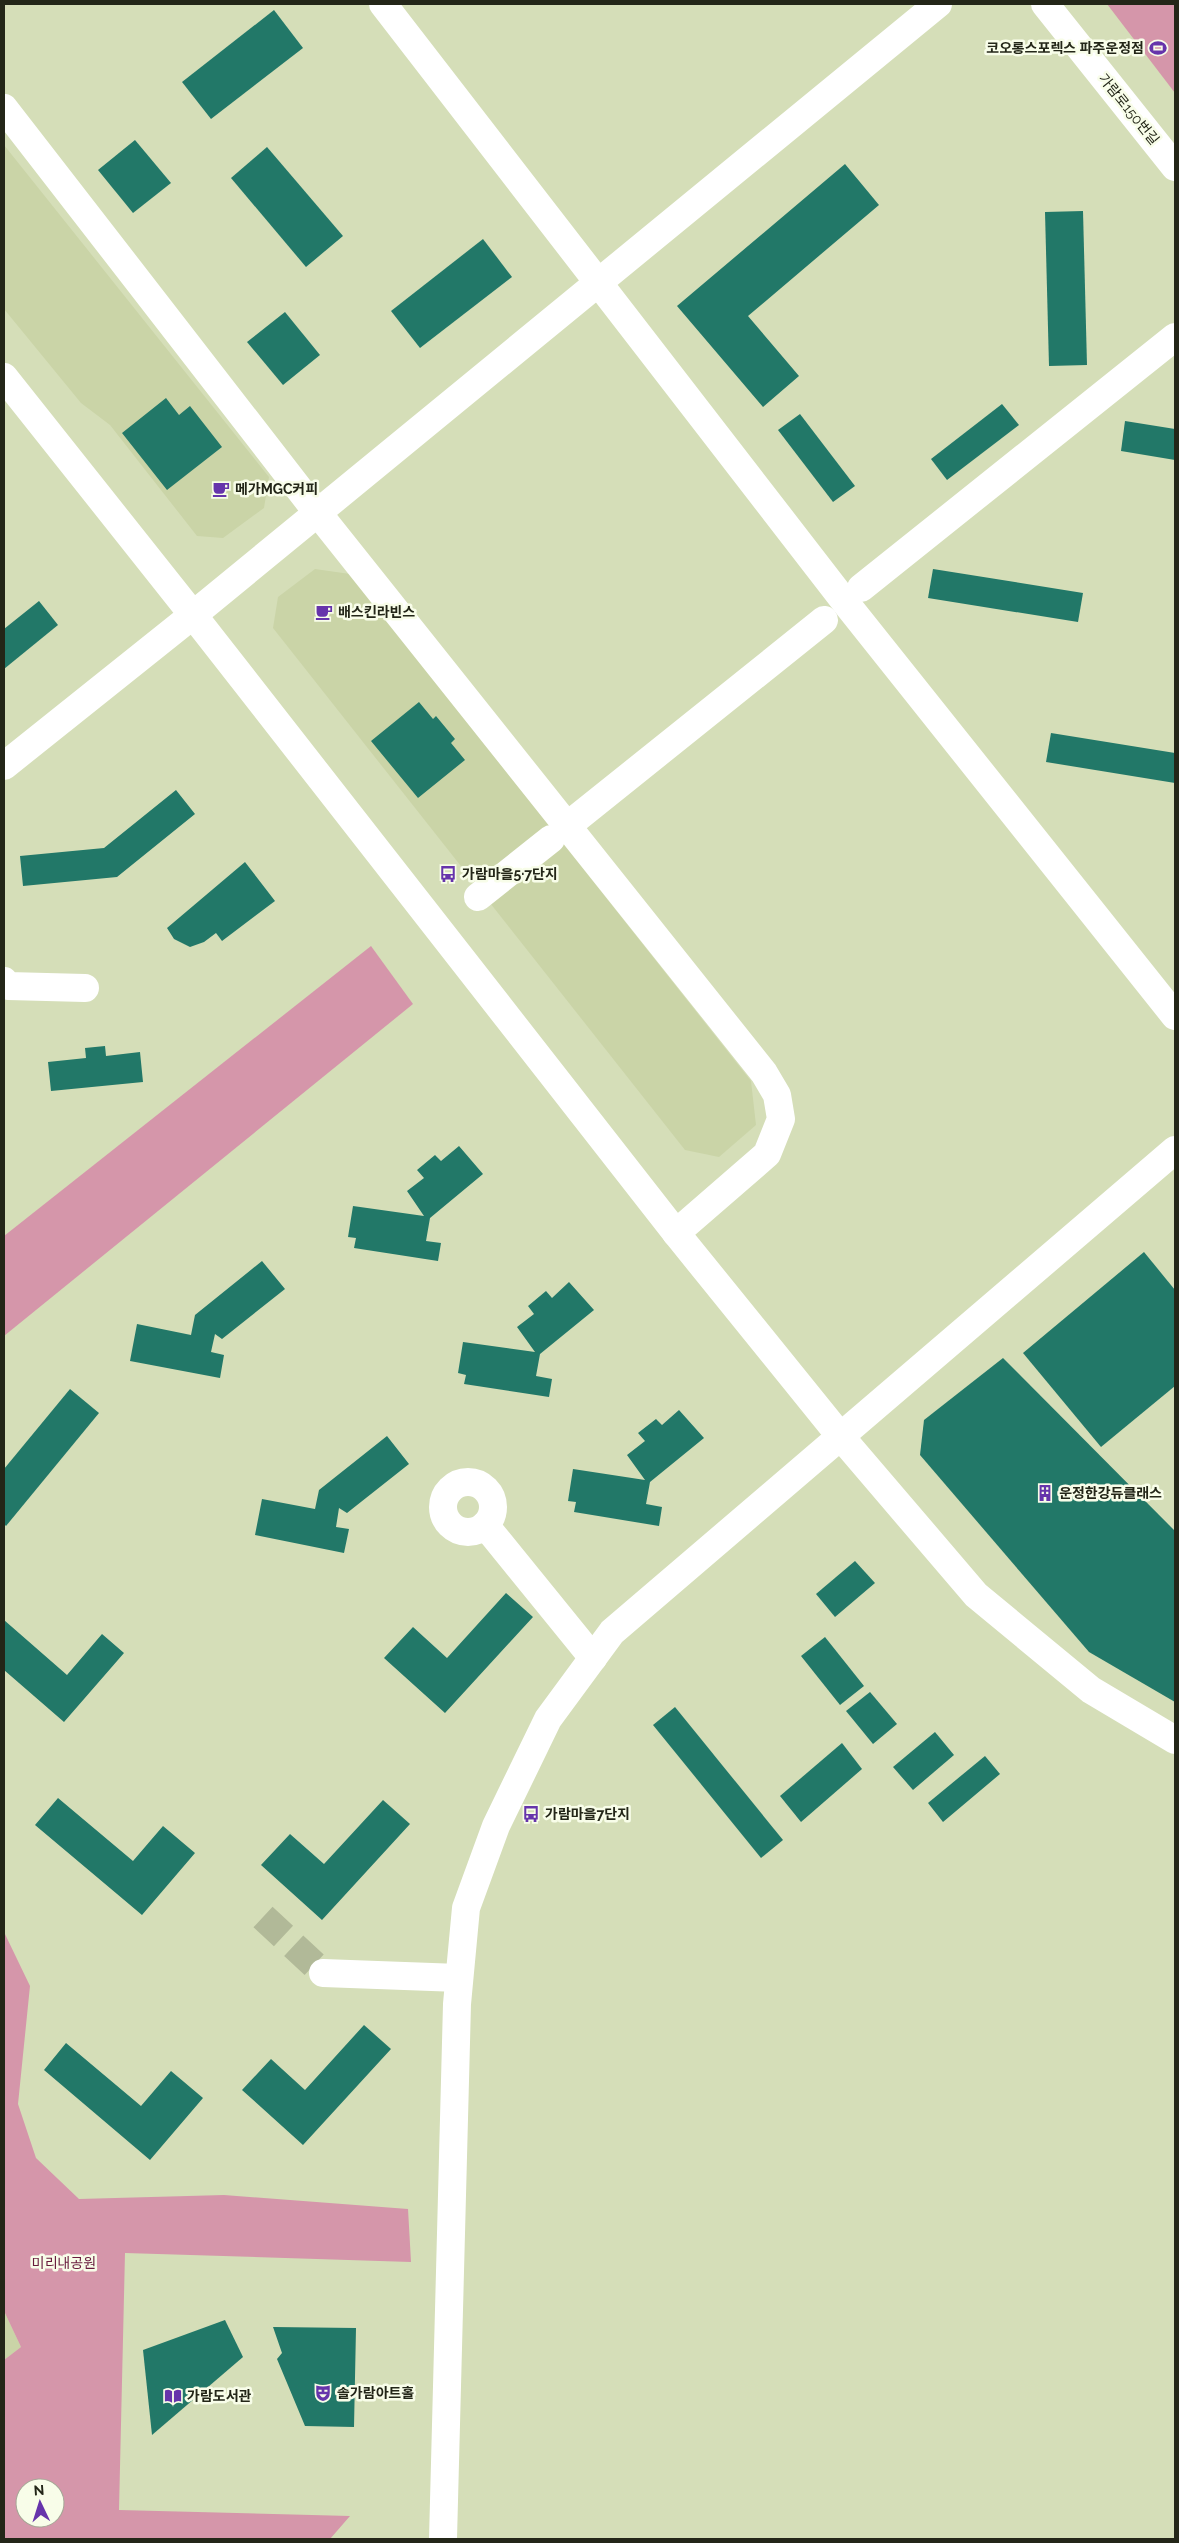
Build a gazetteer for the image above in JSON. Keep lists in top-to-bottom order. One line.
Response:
{"streets":{"street":["가람로150번길"]},"parks":["미리내공원"],"places":{"sports":["코오롱스포렉스 파주운정점"],"cafe":["메가MGC커피","배스킨라빈스"],"bus stop":["가람마을5·7단지","가람마을7단지"],"building":["운정한강듀클래스"],"theatre":["솔가람아트홀"],"library":["가람도서관"]},"north":"top"}
